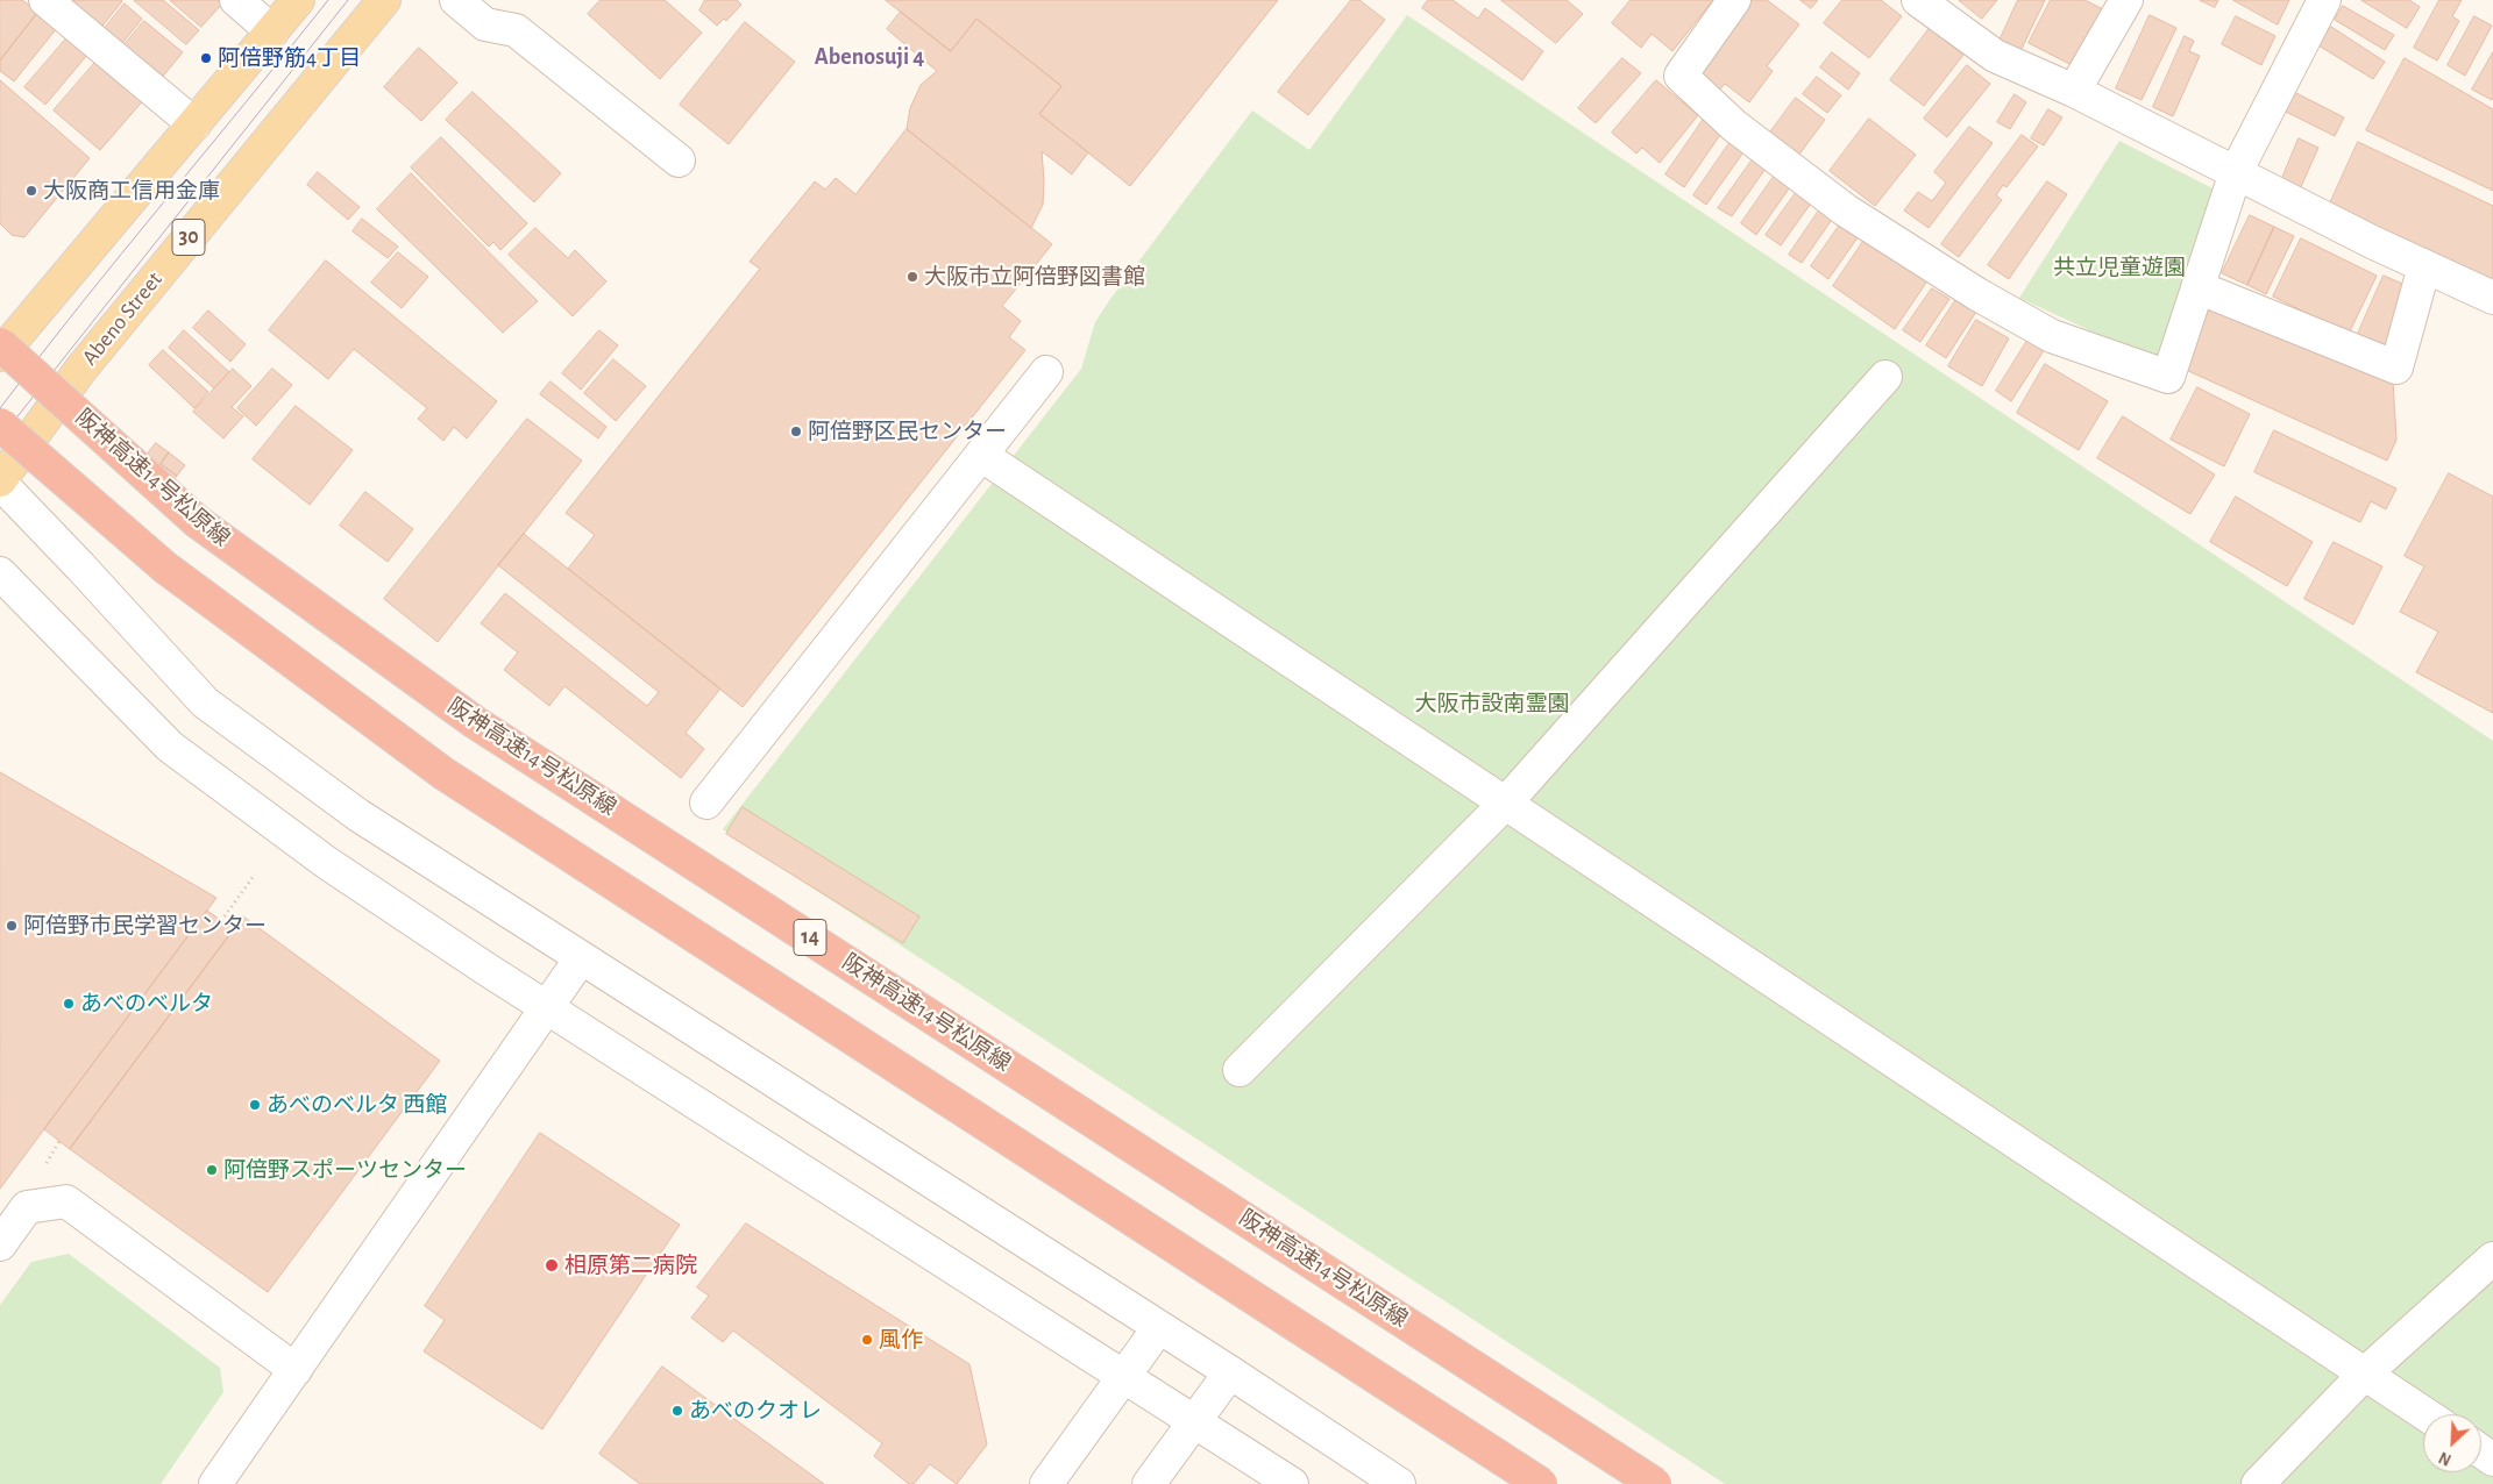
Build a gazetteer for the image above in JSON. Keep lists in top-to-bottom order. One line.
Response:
{"streets":{"highway":["阪神高速14号松原線","14"],"main road":["30","Abeno Street"]},"districts":["Abenosuji 4"],"parks":["共立児童遊園","大阪市設南霊園"],"places":["阿倍野筋4丁目","大阪商工信用金庫","大阪市立阿倍野図書館","阿倍野区民センター","阿倍野市民学習センター","あべのベルタ","あべのベルタ 西館","阿倍野スポーツセンター","相原第二病院","風作","あべのクオレ"],"north":"bottom left"}
